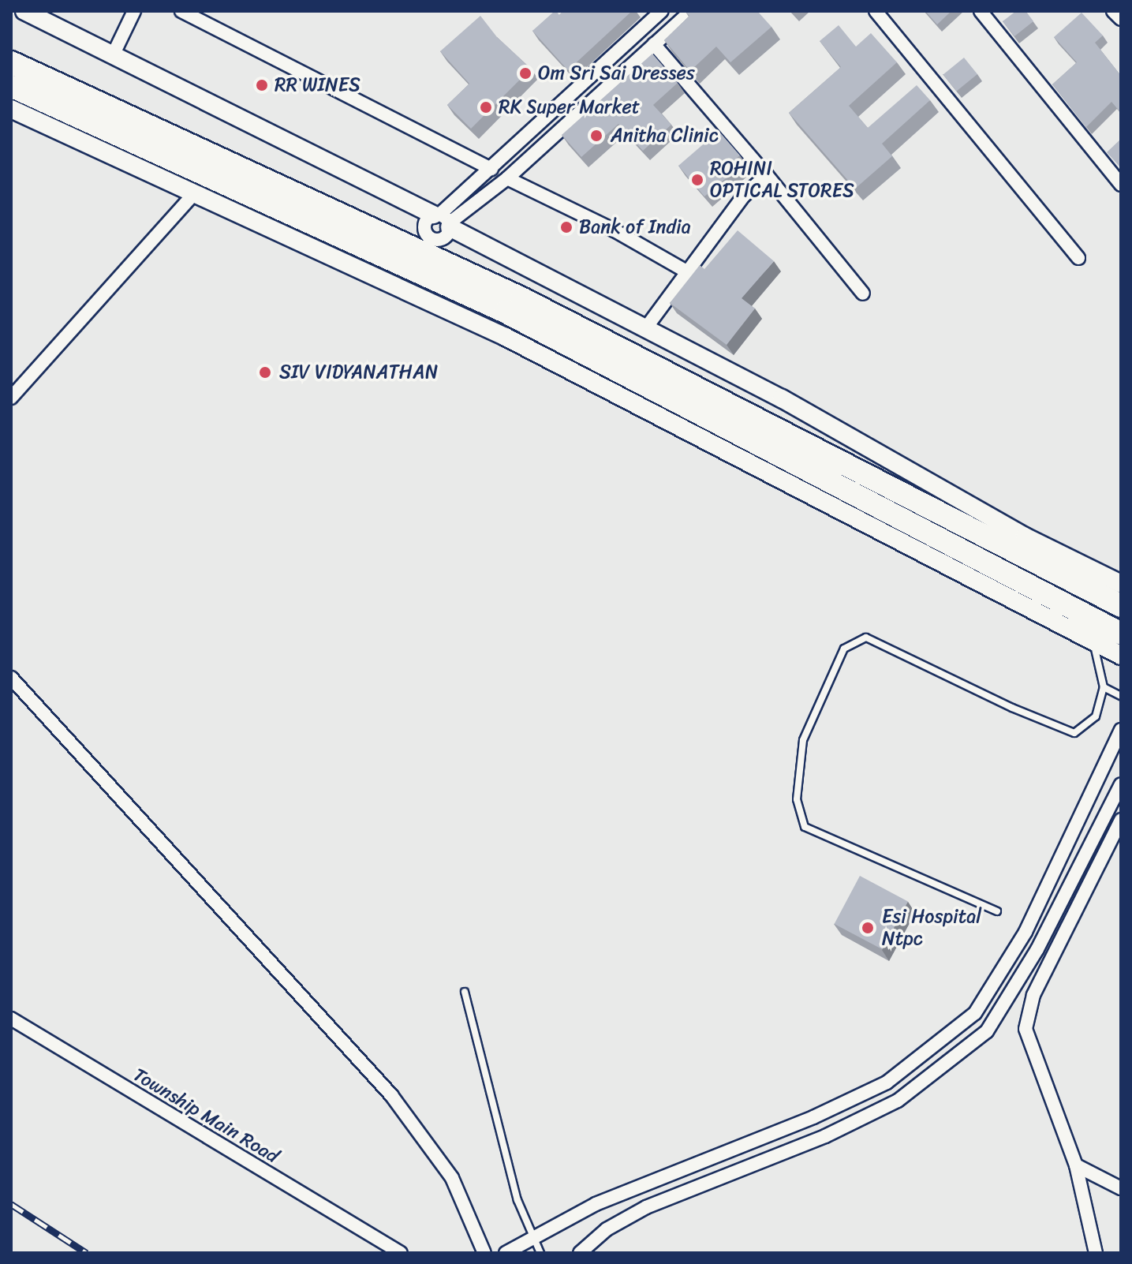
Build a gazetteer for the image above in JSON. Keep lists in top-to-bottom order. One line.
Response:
{"streets":{"street":["Township Main Road"]},"places":["Om Sri Sai Dresses","RR WINES","RK Super Market","Anitha Clinic","ROHINI OPTICAL STORES","Bank of India","SIV VIDYANATHAN","Esi Hospital Ntpc"]}
